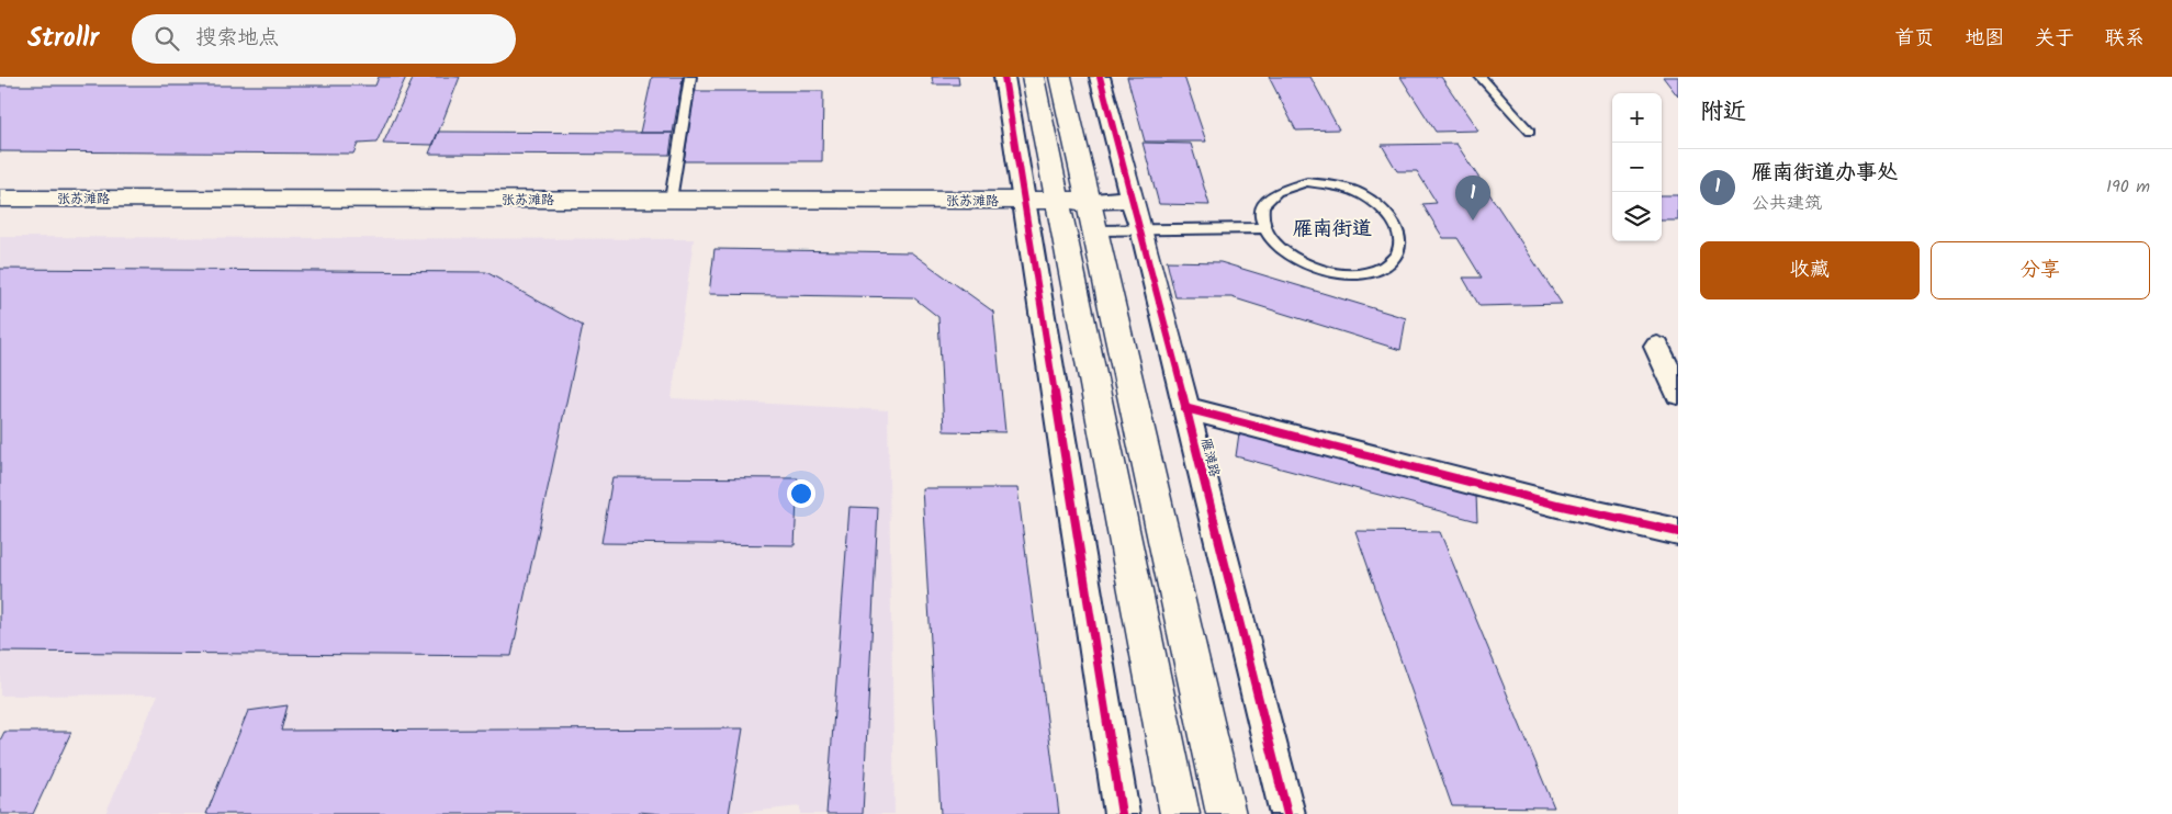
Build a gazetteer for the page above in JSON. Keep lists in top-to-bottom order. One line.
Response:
{"streets":{"main road":["张苏滩路"],"street":["雁滩路"]},"districts":["雁南街道"],"page":{"header":"Strollr","search":"搜索地点","nav":["首页","地图","关于","联系"],"heading":"附近","map_buttons":["+","−"],"list":[{"mark":"1","name":"雁南街道办事处","note":"公共建筑","value":"190 m"}],"pins":"1","buttons":["收藏","分享"]}}
